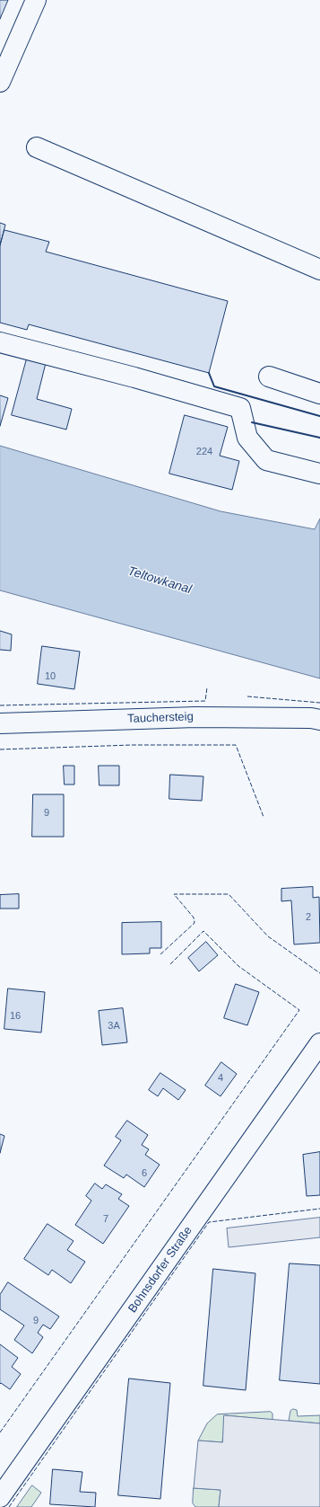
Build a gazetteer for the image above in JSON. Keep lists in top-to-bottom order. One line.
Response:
{"streets":{"street":["Tauchersteig","Bohnsdorfer Straße"]},"water":["Teltowkanal"],"house_numbers":["224","10","9","2","16","3A","4","6","7","9"]}
